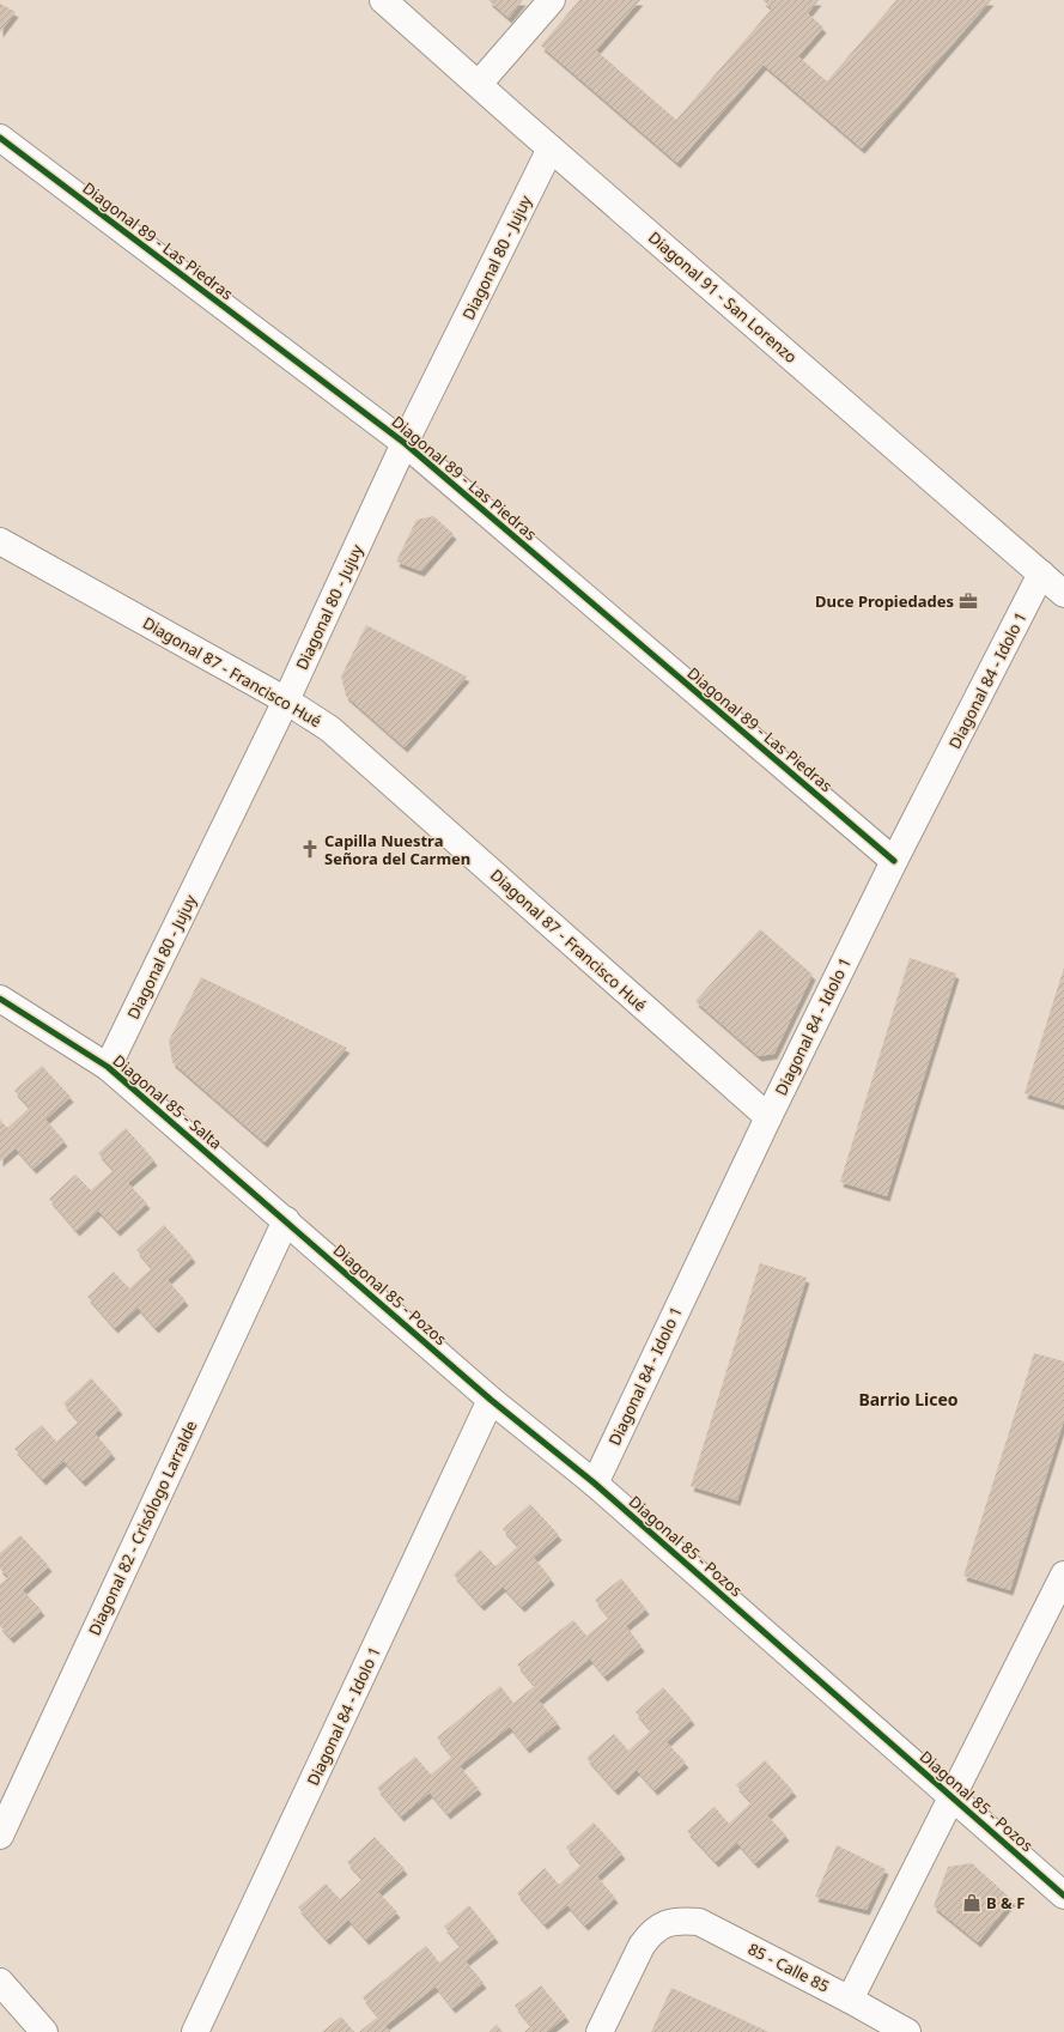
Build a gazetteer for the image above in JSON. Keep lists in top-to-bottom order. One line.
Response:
{"streets":{"street":["Diagonal 89 - Las Piedras","Diagonal 80 - Jujuy","Diagonal 91 - San Lorenzo","Diagonal 87 - Francisco Hué","Diagonal 84 - Idolo 1","Diagonal 85 - Salta","Diagonal 85 - Pozos","Diagonal 82 - Crisólogo Larralde","85 - Calle 85"]},"crossings":[["Diagonal 89 - Las Piedras","Diagonal 80 - Jujuy"],["Diagonal 89 - Las Piedras","Diagonal 84 - Idolo 1"],["Diagonal 80 - Jujuy","Diagonal 91 - San Lorenzo"],["Diagonal 80 - Jujuy","Diagonal 87 - Francisco Hué"],["Diagonal 80 - Jujuy","Diagonal 85 - Salta"],["Diagonal 91 - San Lorenzo","Diagonal 84 - Idolo 1"],["Diagonal 87 - Francisco Hué","Diagonal 84 - Idolo 1"],["Diagonal 84 - Idolo 1","Diagonal 85 - Pozos"],["Diagonal 85 - Salta","Diagonal 85 - Pozos"],["Diagonal 85 - Salta","Diagonal 82 - Crisólogo Larralde"],["Diagonal 85 - Pozos","Diagonal 82 - Crisólogo Larralde"]],"districts":["Barrio Liceo"],"places":{"office":["Duce Propiedades"],"church":["Capilla Nuestra Señora del Carmen"],"shop":["B & F"]}}
